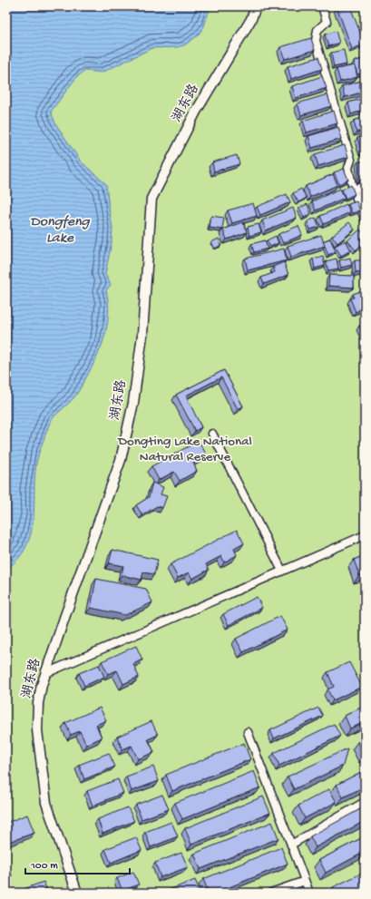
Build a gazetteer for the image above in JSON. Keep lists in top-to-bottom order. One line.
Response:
{"streets":{"street":["湖东路"]},"water":["Dongfeng Lake"],"parks":["Dongting Lake National Natural Reserve"],"scale_bar":"100 m"}
